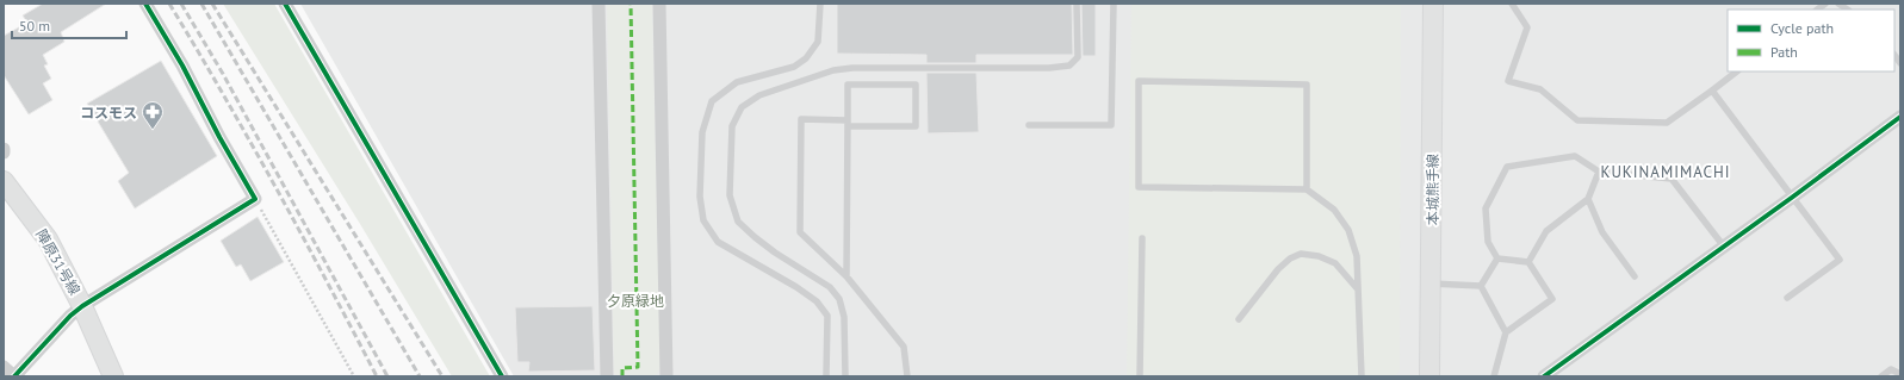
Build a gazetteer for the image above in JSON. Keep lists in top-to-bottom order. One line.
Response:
{"streets":{"main road":["本城熊手線","陣原31号線"]},"districts":["KUKINAMIMACHI"],"parks":["夕原緑地"],"places":{"pharmacy":["コスモス"]},"legend":["Cycle path","Path"],"scale_bar":"50 m"}
